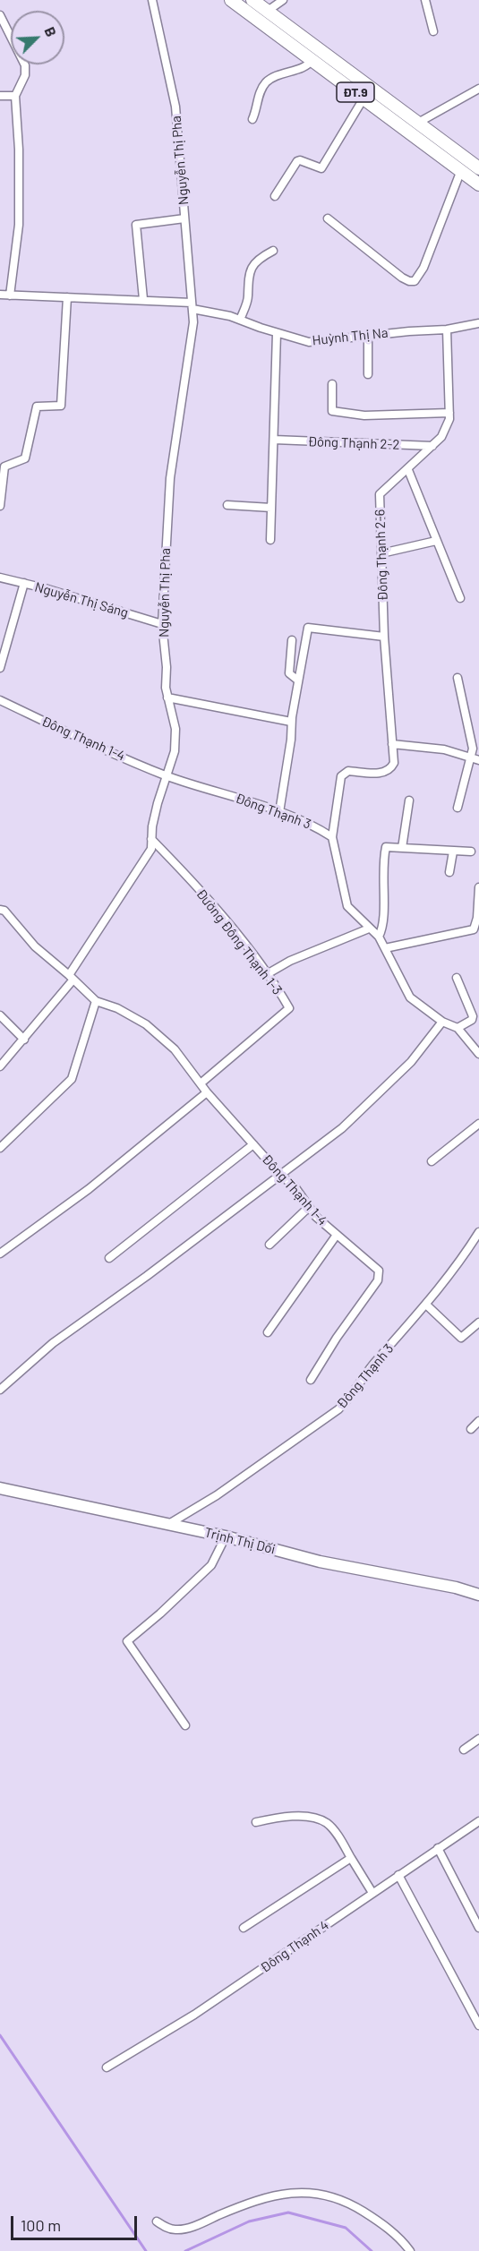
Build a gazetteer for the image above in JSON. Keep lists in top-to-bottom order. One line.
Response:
{"streets":{"main road":["ĐT.9","Trịnh Thị Dối"],"street":["Nguyễn Thị Pha","Huỳnh Thị Na","Đông Thạnh 2-2","Đông Thạnh 2-6","Nguyễn Thị Sáng","Đông Thạnh 1-4","Đông Thạnh 3","Đường Đông Thạnh 1-3","Đông Thạnh 4"]},"crossings":[["Nguyễn Thị Pha","Huỳnh Thị Na"],["Nguyễn Thị Pha","Nguyễn Thị Sáng"],["Nguyễn Thị Pha","Đông Thạnh 1-4"],["Nguyễn Thị Pha","Đông Thạnh 3"],["Nguyễn Thị Pha","Đường Đông Thạnh 1-3"],["Huỳnh Thị Na","Đông Thạnh 2-6"],["Đông Thạnh 2-2","Đông Thạnh 2-6"],["Đông Thạnh 2-6","Đông Thạnh 3"],["Đông Thạnh 1-4","Đông Thạnh 3"],["Đông Thạnh 1-4","Đường Đông Thạnh 1-3"],["Đông Thạnh 3","Trịnh Thị Dối"]],"scale_bar":"100 m","north":"top right"}
